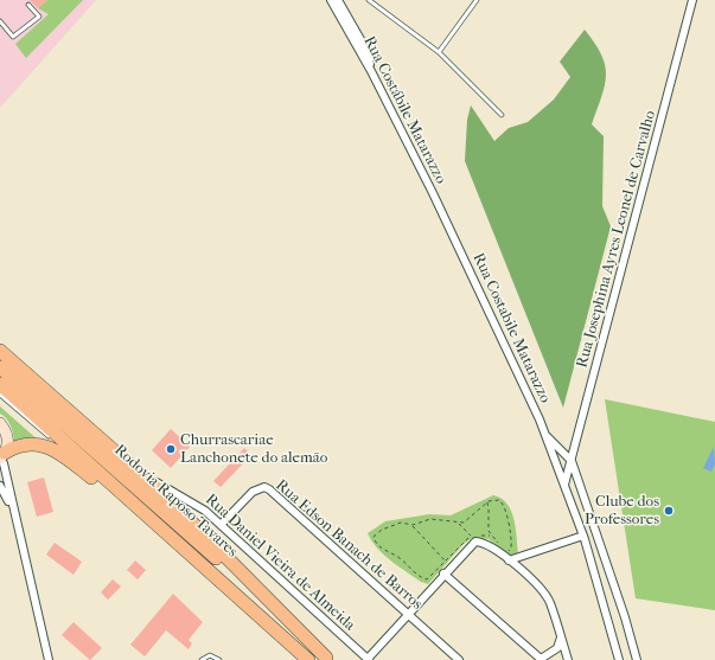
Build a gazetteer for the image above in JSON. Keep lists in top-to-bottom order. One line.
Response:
{"streets":{"highway":["Rodovia Raposo Tavares"],"street":["Rua Costábile Matarazzo","Rua Josephina Ayres Leonel de Carvalho","Rua Costabile Matarazzo","Rua Edson Banach de Barros","Rua Daniel Vieira de Almeida"]},"crossings":[["Rua Costábile Matarazzo","Rua Costabile Matarazzo"],["Rua Josephina Ayres Leonel de Carvalho","Rua Costabile Matarazzo"],["Rua Edson Banach de Barros","Rua Daniel Vieira de Almeida"]],"places":["Churrascariae Lanchonete do alemão","Clube dos Professores"]}
